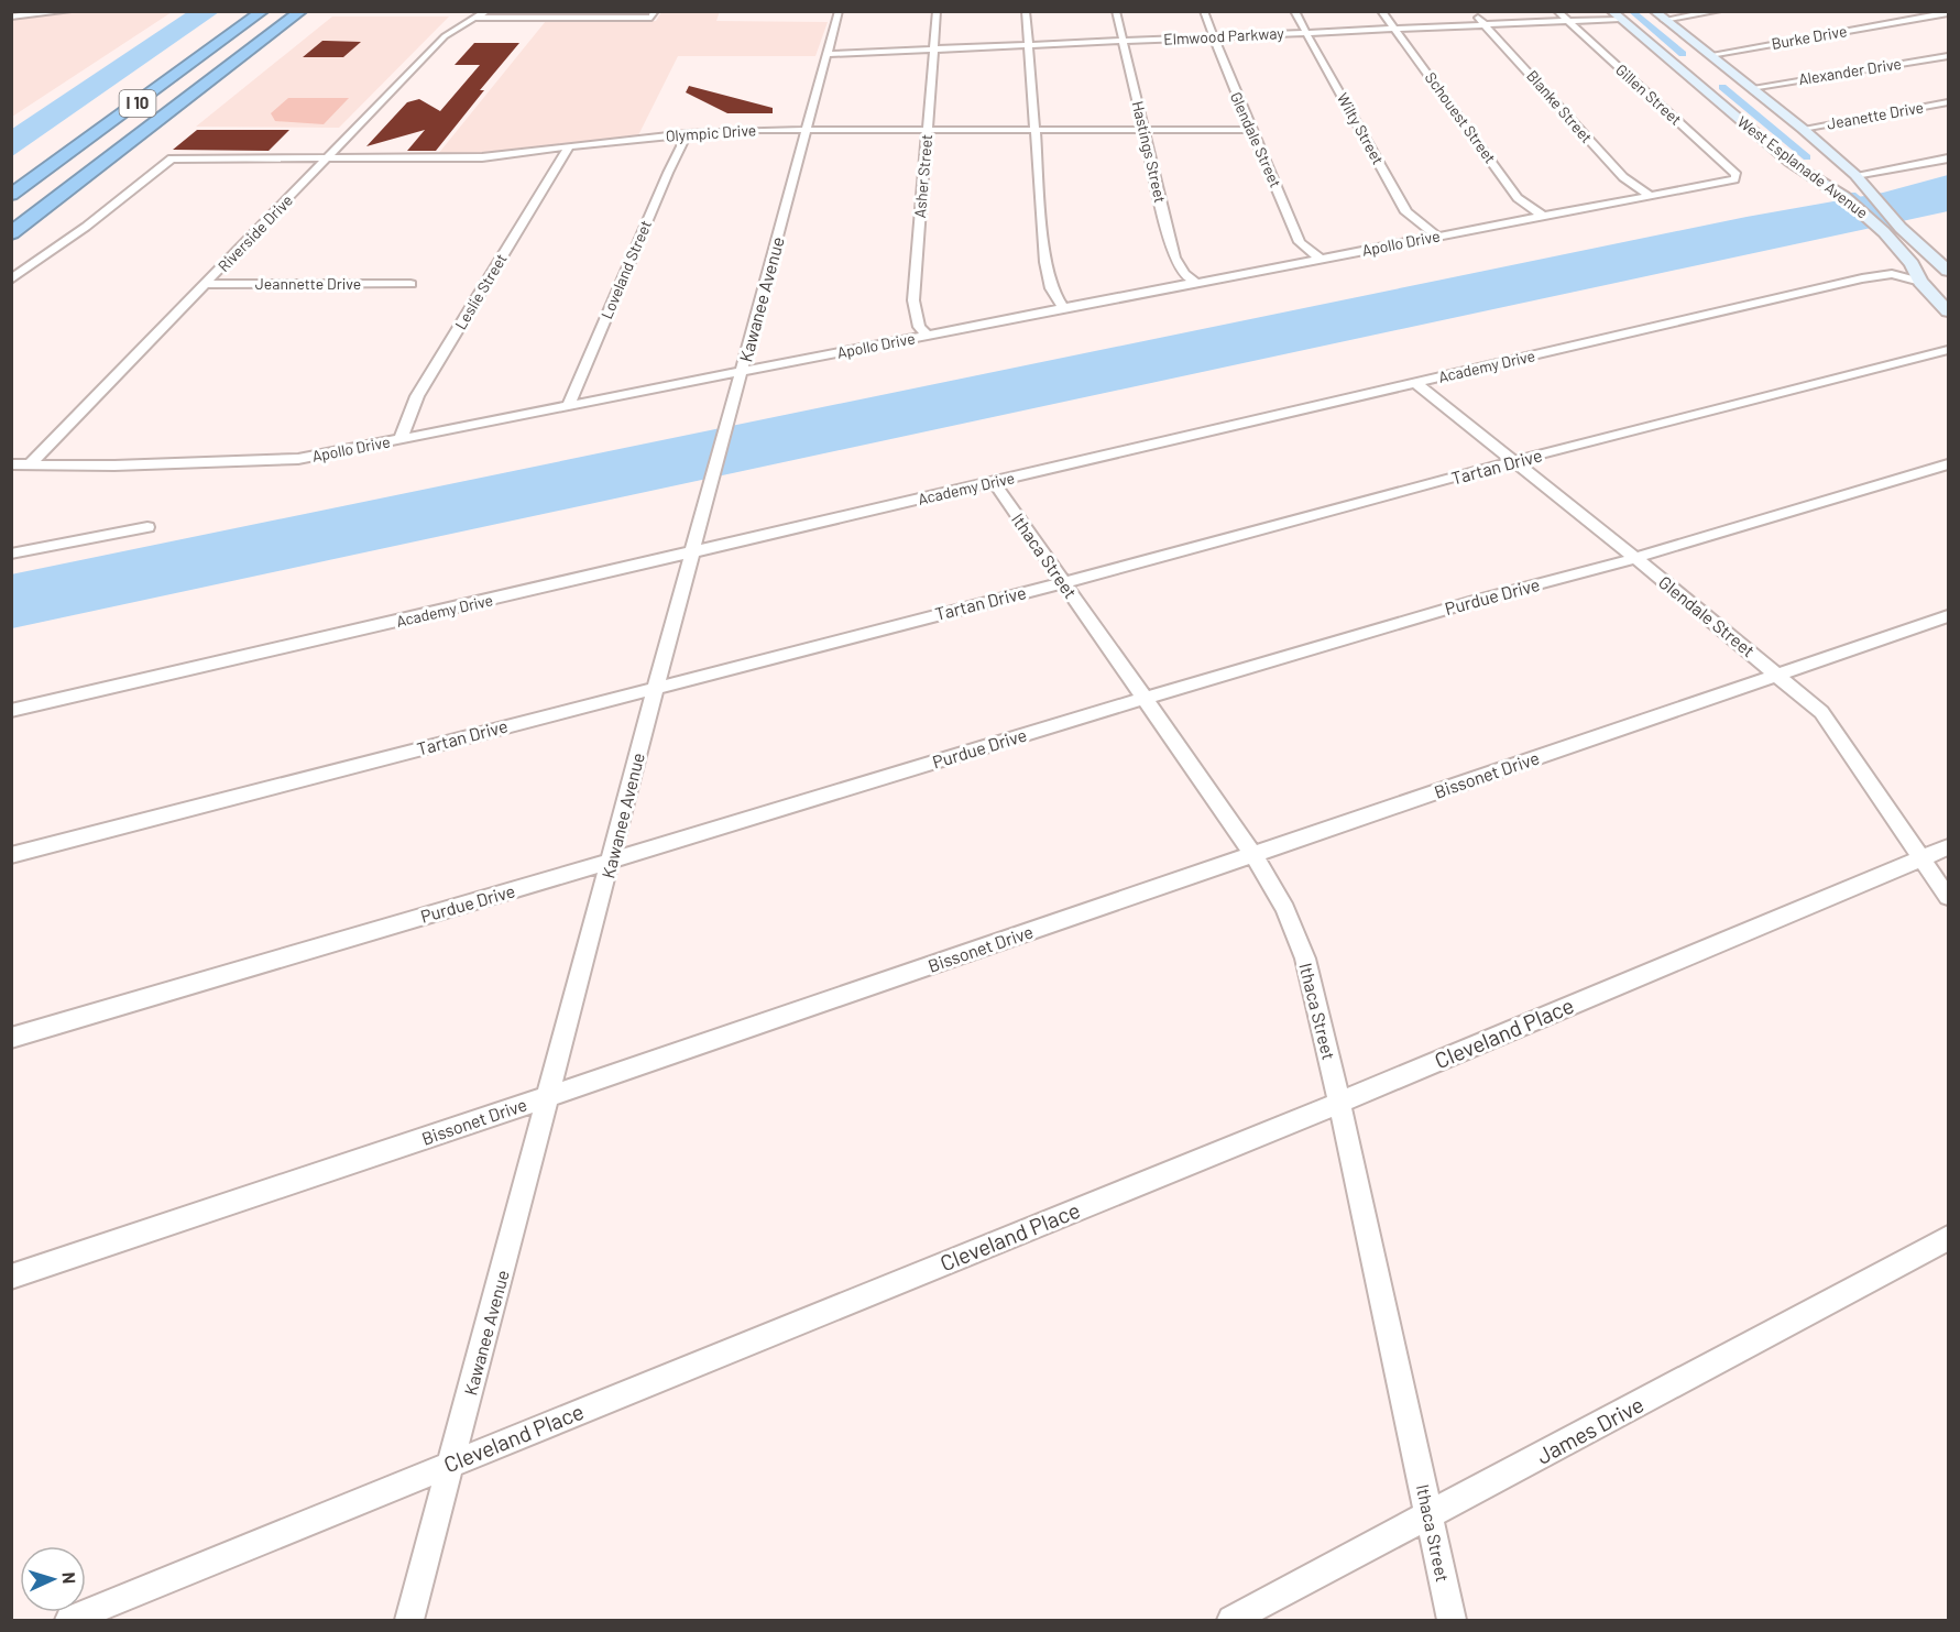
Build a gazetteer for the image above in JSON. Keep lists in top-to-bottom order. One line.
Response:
{"streets":{"highway":["I 10"],"main road":["West Esplanade Avenue"],"street":["Elmwood Parkway","Burke Drive","Alexander Drive","Gillen Street","Blanke Street","Jeanette Drive","Schouest Street","Wilty Street","Olympic Drive","Glendale Street","Hastings Street","Asher Street","Riverside Drive","Apollo Drive","Loveland Street","Jeannette Drive","Leslie Street","Kawanee Avenue","Academy Drive","Tartan Drive","Ithaca Street","Purdue Drive","Bissonet Drive","Cleveland Place","James Drive"]},"crossings":[["Elmwood Parkway","Gillen Street"],["Elmwood Parkway","Blanke Street"],["Elmwood Parkway","Schouest Street"],["Elmwood Parkway","Wilty Street"],["Elmwood Parkway","Glendale Street"],["Elmwood Parkway","Hastings Street"],["Elmwood Parkway","West Esplanade Avenue"],["Elmwood Parkway","Asher Street"],["Elmwood Parkway","Kawanee Avenue"],["Burke Drive","West Esplanade Avenue"],["Alexander Drive","West Esplanade Avenue"],["Gillen Street","Apollo Drive"],["Blanke Street","Apollo Drive"],["Jeanette Drive","West Esplanade Avenue"],["Schouest Street","Apollo Drive"],["Wilty Street","Apollo Drive"],["Olympic Drive","Glendale Street"],["Olympic Drive","Hastings Street"],["Olympic Drive","Asher Street"],["Olympic Drive","Riverside Drive"],["Olympic Drive","Loveland Street"],["Olympic Drive","Leslie Street"],["Olympic Drive","Kawanee Avenue"],["Glendale Street","Apollo Drive"],["Glendale Street","Academy Drive"],["Glendale Street","Tartan Drive"],["Glendale Street","Purdue Drive"],["Glendale Street","Bissonet Drive"],["Glendale Street","Cleveland Place"],["Hastings Street","Apollo Drive"],["West Esplanade Avenue","Academy Drive"],["Asher Street","Apollo Drive"],["Riverside Drive","Apollo Drive"],["Riverside Drive","Jeannette Drive"],["Apollo Drive","Loveland Street"],["Apollo Drive","Leslie Street"],["Apollo Drive","Kawanee Avenue"],["Kawanee Avenue","Academy Drive"],["Kawanee Avenue","Tartan Drive"],["Kawanee Avenue","Purdue Drive"],["Kawanee Avenue","Bissonet Drive"],["Kawanee Avenue","Cleveland Place"],["Academy Drive","Ithaca Street"],["Tartan Drive","Ithaca Street"],["Ithaca Street","Purdue Drive"],["Ithaca Street","Bissonet Drive"],["Ithaca Street","Cleveland Place"],["Ithaca Street","James Drive"]],"north":"right"}
